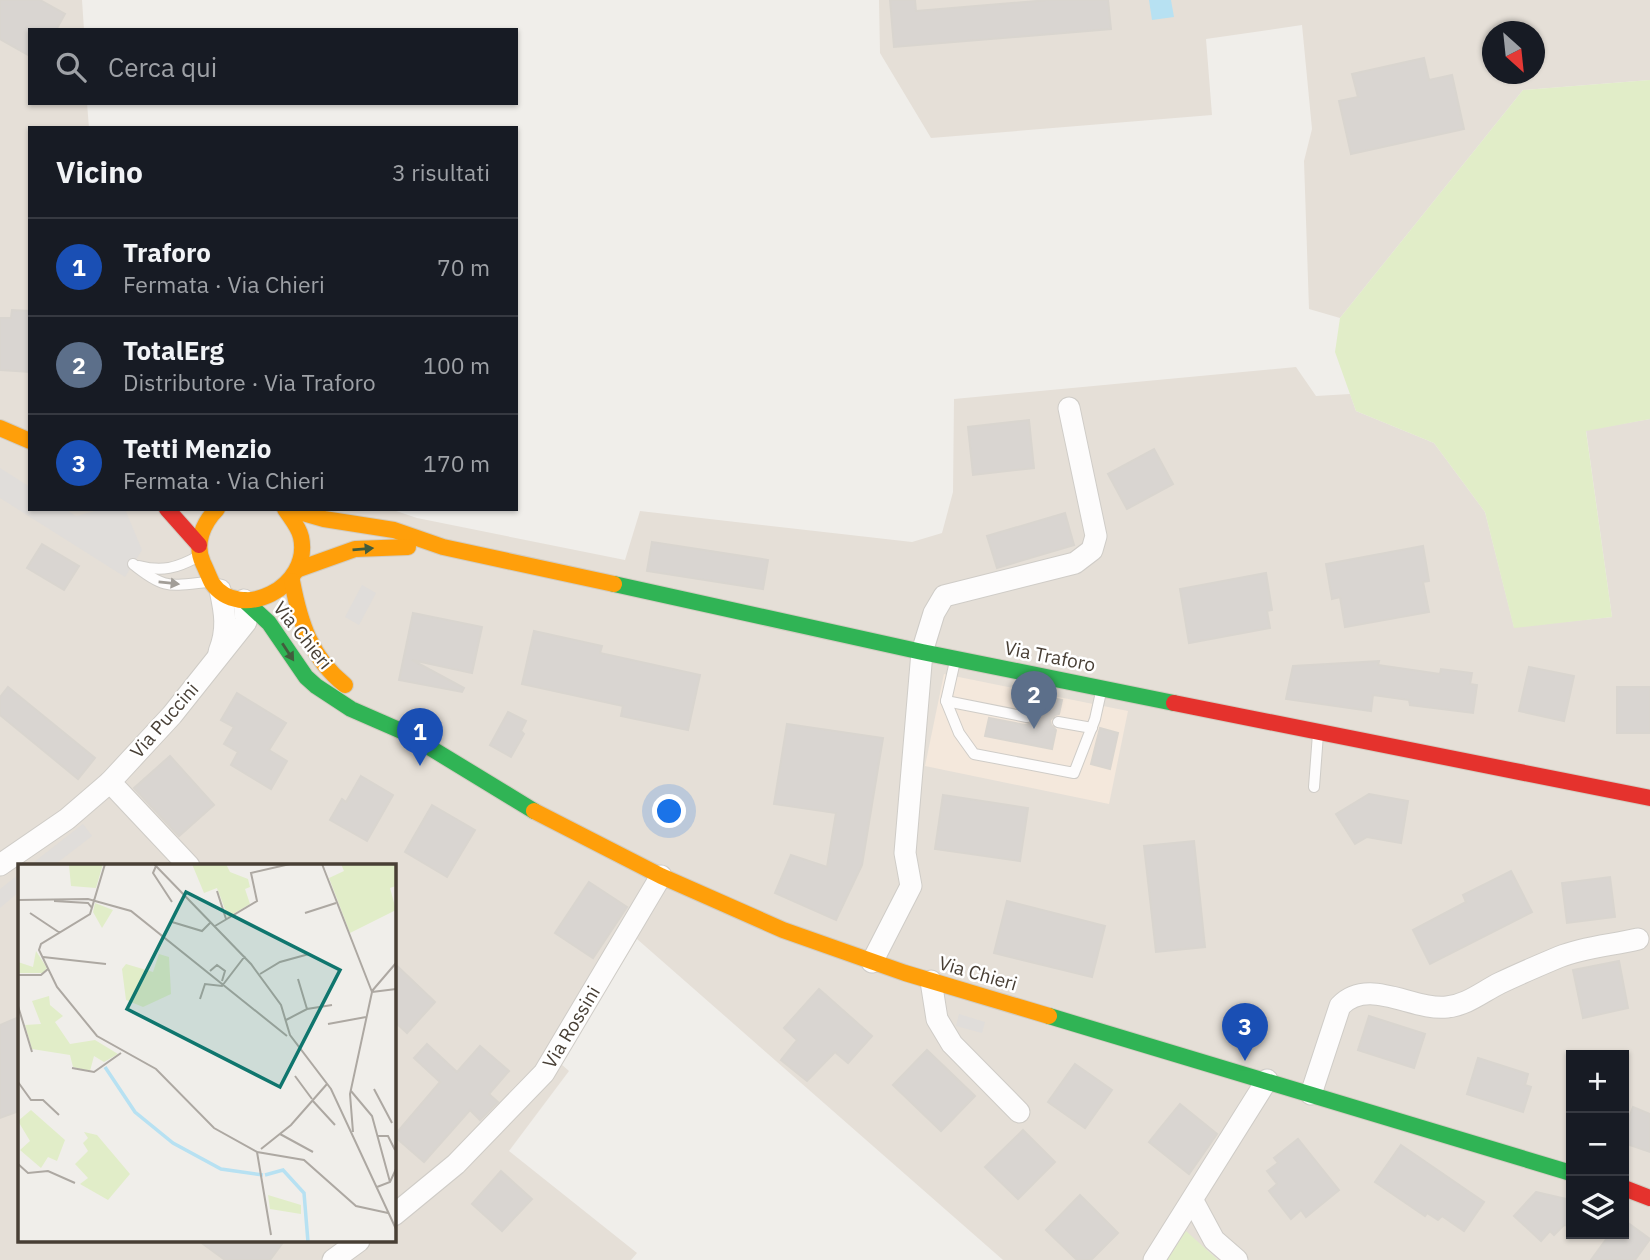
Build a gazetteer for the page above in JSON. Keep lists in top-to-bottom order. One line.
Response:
{"streets":{"main road":["Via Chieri","Via Traforo"],"street":["Via Puccini","Via Rossini"]},"crossings":[["Via Chieri","Via Traforo"],["Via Chieri","Via Puccini"],["Via Chieri","Via Rossini"],["Via Traforo","Via Puccini"]],"north":"bottom right","page":{"search":"Cerca qui","heading":["Vicino","3 risultati"],"list":[{"mark":"1","name":"Traforo","note":"Fermata · Via Chieri","value":"70 m"},{"mark":"2","name":"TotalErg","note":"Distributore · Via Traforo","value":"100 m"},{"mark":"3","name":"Tetti Menzio","note":"Fermata · Via Chieri","value":"170 m"}],"pins":["2","1","3"],"map_buttons":["+","−"]}}
